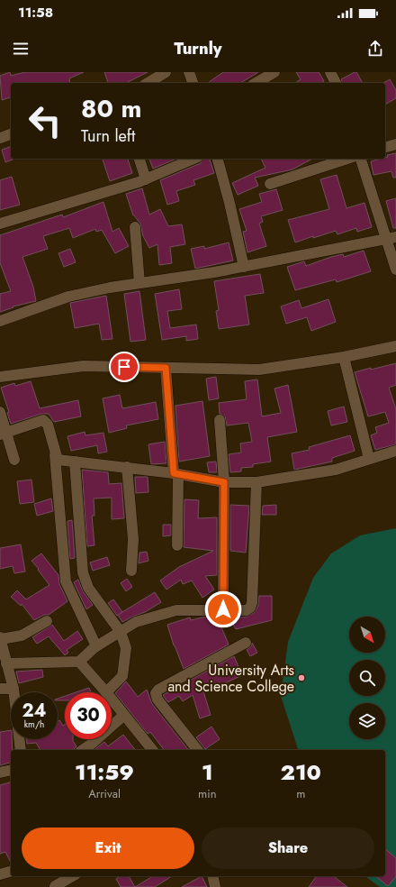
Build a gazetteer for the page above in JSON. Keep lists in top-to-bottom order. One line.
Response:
{"places":["University Arts and Science College"],"north":"bottom right","page":{"status":"11:58","header":"Turnly","turn":["80 m","Turn left"],"speed":"24 km/h","limit":"30","eta":["11:59","Arrival","1","min","210","m"],"buttons":["Exit","Share"]}}
